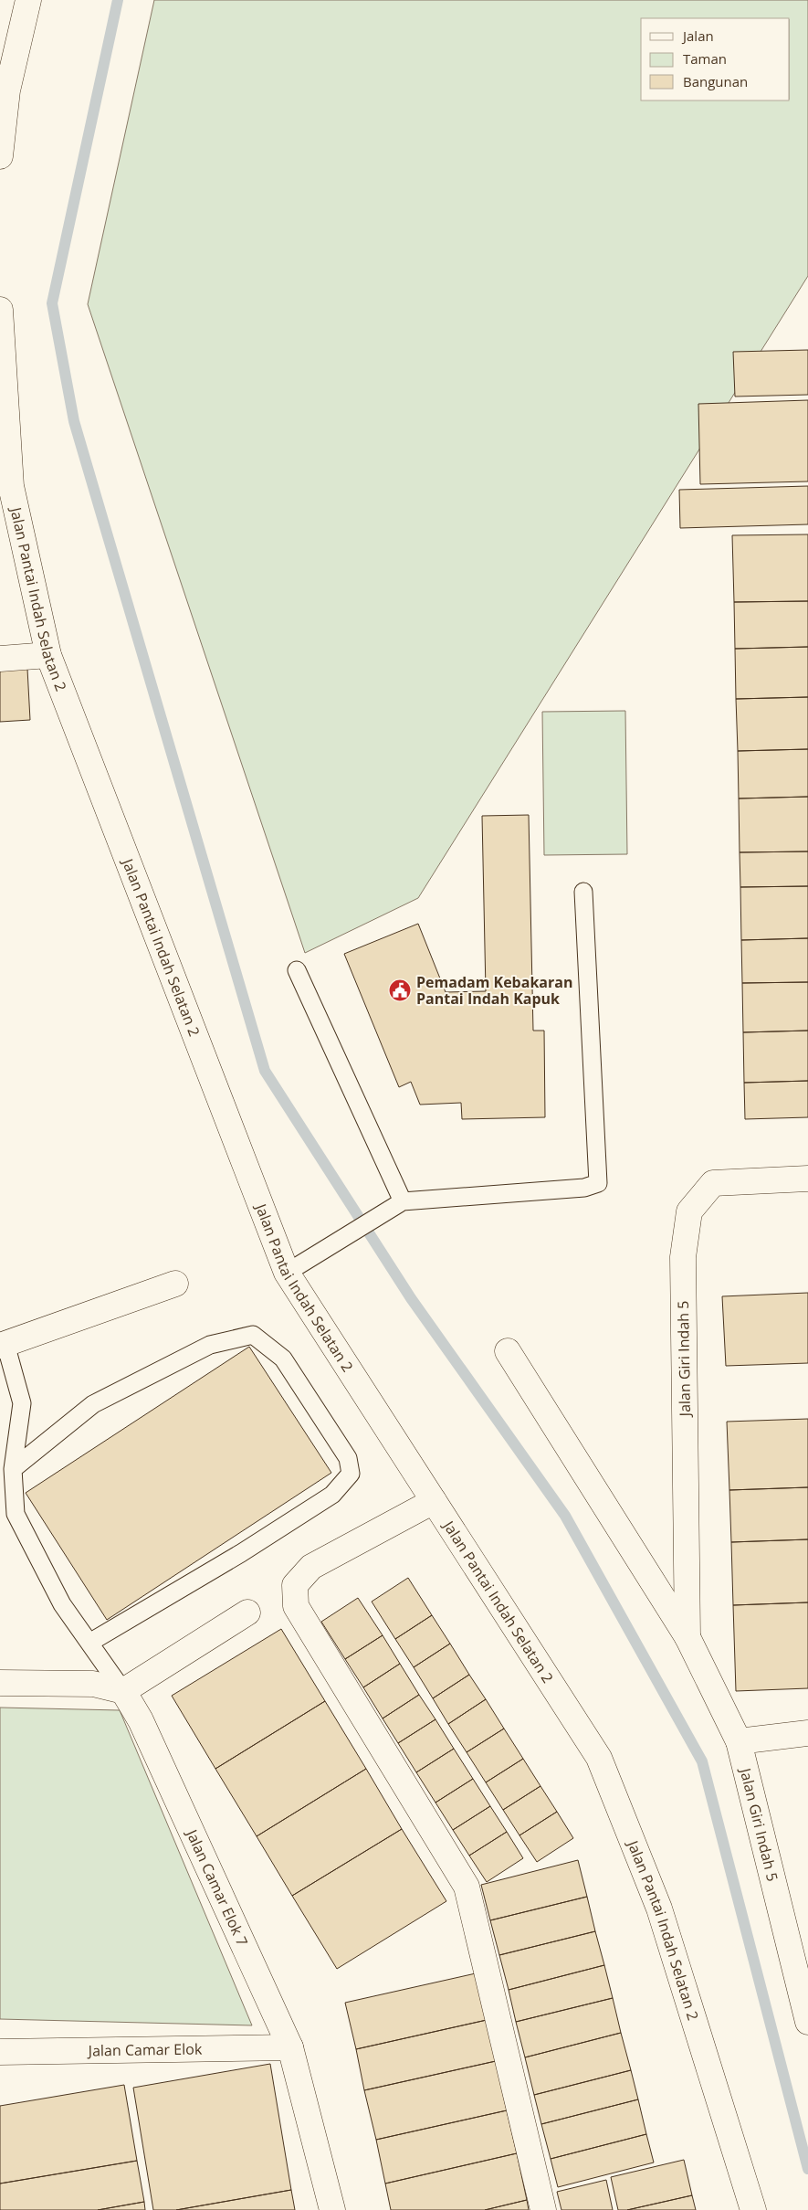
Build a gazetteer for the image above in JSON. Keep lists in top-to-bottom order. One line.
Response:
{"streets":{"street":["Jalan Pantai Indah Selatan 2","Jalan Giri Indah 5","Jalan Camar Elok 7","Jalan Camar Elok"]},"crossings":[["Jalan Camar Elok 7","Jalan Camar Elok"]],"places":{"public building":["Pemadam Kebakaran Pantai Indah Kapuk"]},"legend":["Jalan","Taman","Bangunan"]}
